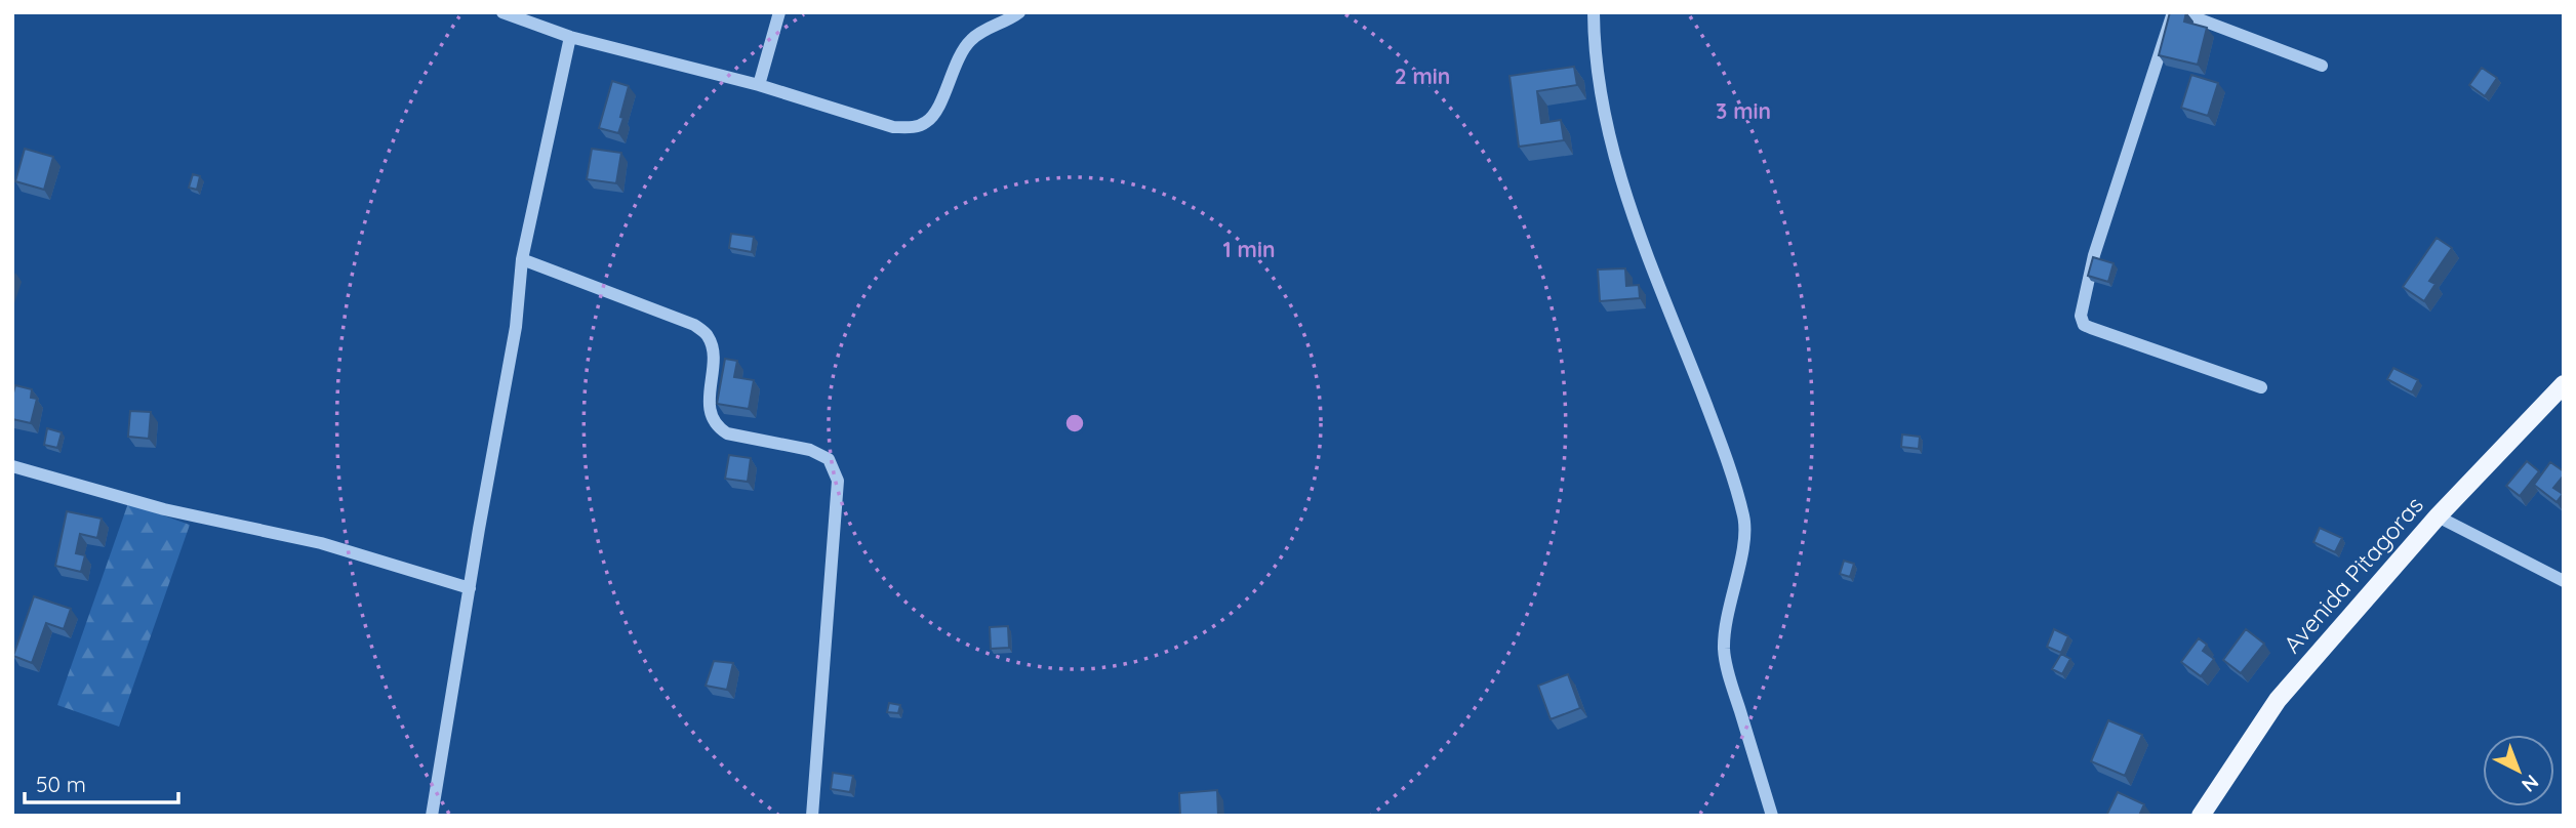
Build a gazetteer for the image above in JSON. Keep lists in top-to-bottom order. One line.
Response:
{"streets":{"main road":["Avenida Pitagoras"]},"scale_bar":"50 m","north":"bottom right","rings":["2 min","3 min","1 min"]}
